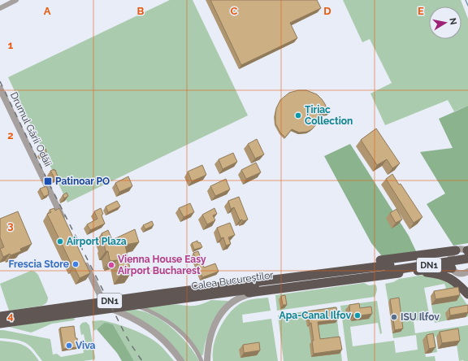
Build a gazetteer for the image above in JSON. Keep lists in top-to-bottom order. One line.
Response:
{"streets":{"highway":["DN1","Calea Bucureștilor"],"street":["Drumul Gării Odăii"]},"crossings":[["DN1","Calea Bucureștilor"]],"places":{"other":["Țiriac Collection","Airport Plaza","Frescia Store","Vienna House Easy Airport Bucharest","Apa-Canal Ilfov","ISU Ilfov","Viva"],"transit":["Patinoar PO"]},"north":"right","grid":{"columns":["A","B","C","D","E"],"rows":["1","2","3","4"]}}
